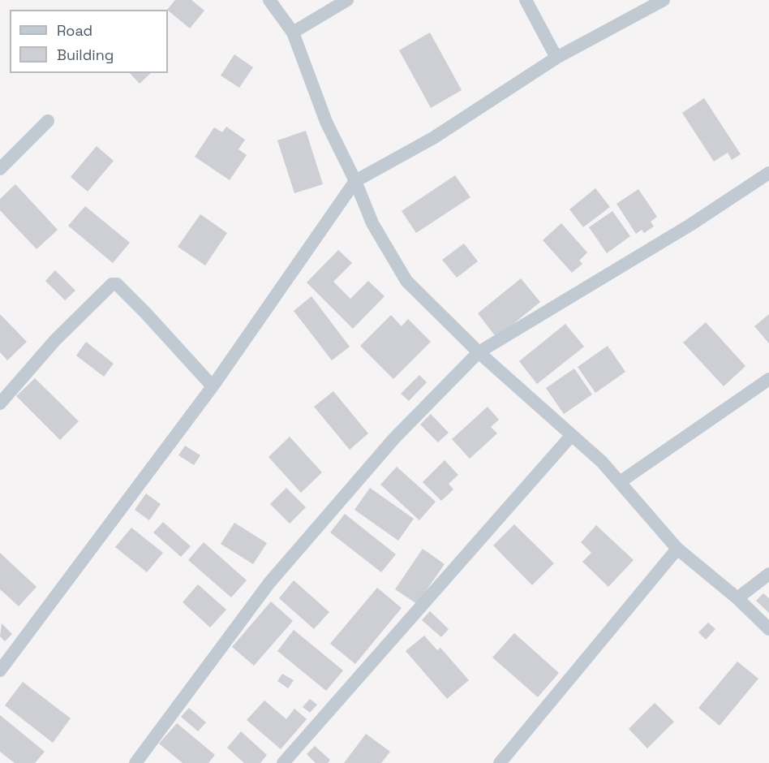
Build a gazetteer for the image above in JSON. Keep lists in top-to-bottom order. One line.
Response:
{"legend":["Road","Building"]}
